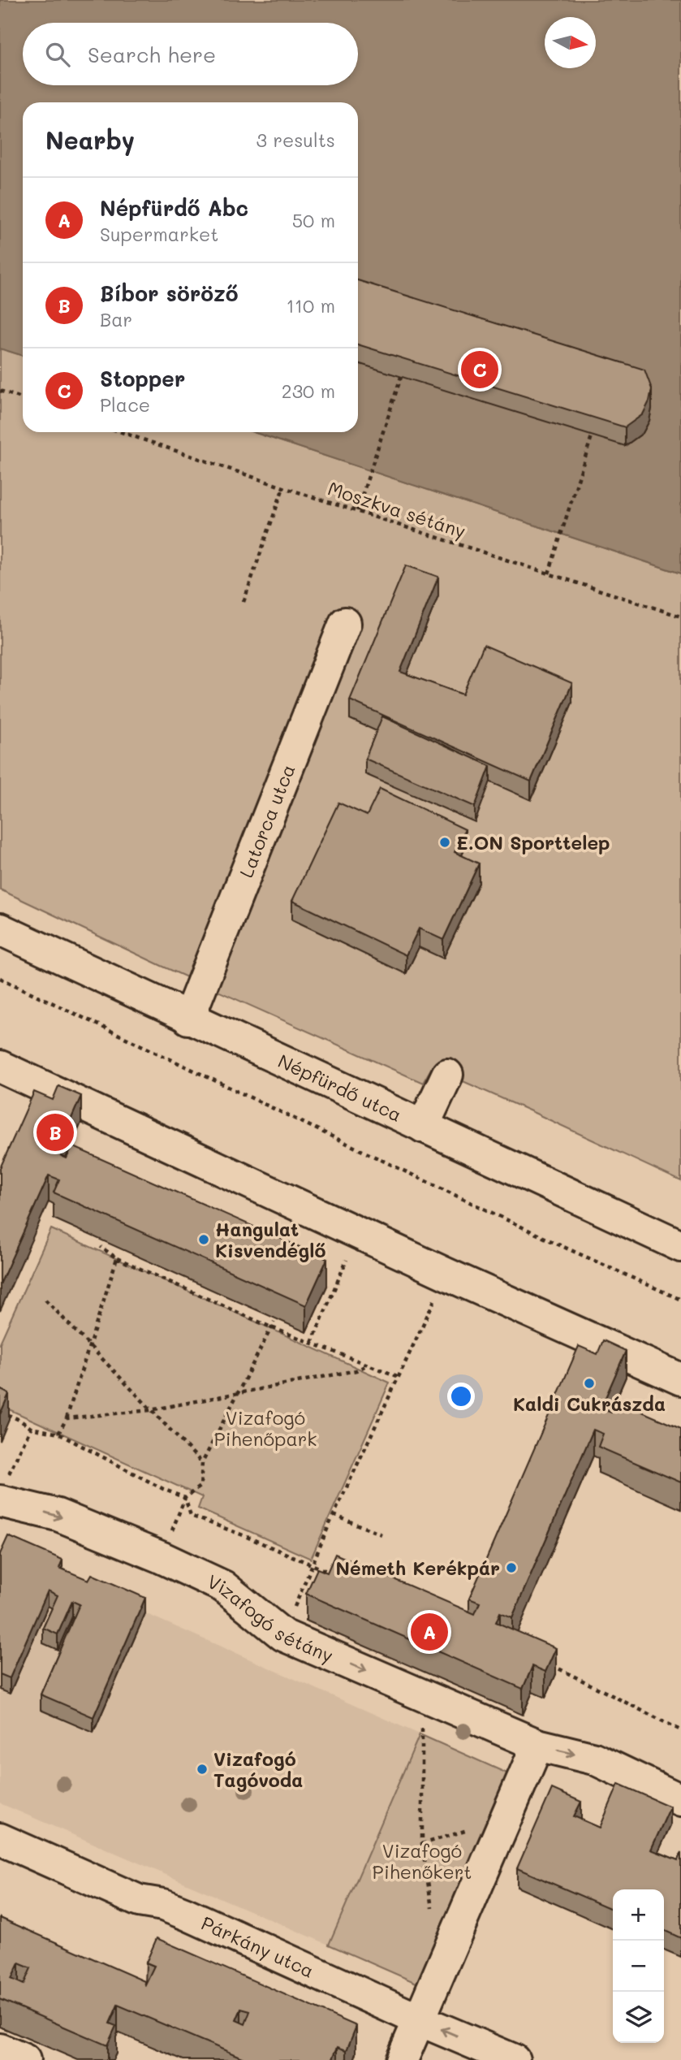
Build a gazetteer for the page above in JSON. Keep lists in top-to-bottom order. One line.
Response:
{"streets":{"street":["Latorca utca","Népfürdő utca","Vizafogó sétány","Párkány utca"],"path":["Moszkva sétány"]},"crossings":[["Latorca utca","Népfürdő utca"]],"one_way":["Vizafogó sétány"],"parks":["Vizafogó Pihenőpark","Vizafogó Pihenőkert"],"places":["E.ON Sporttelep","Hangulat Kisvendéglő","Kaldi Cukrászda","Németh Kerékpár","Vizafogó Tagóvoda"],"north":"right","page":{"search":"Search here","heading":["Nearby","3 results"],"list":[{"mark":"A","name":"Népfürdő Abc","note":"Supermarket","value":"50 m"},{"mark":"B","name":"Bíbor söröző","note":"Bar","value":"110 m"},{"mark":"C","name":"Stopper","note":"Place","value":"230 m"}],"pins":["C","B","A"],"map_buttons":["+","−"]}}
